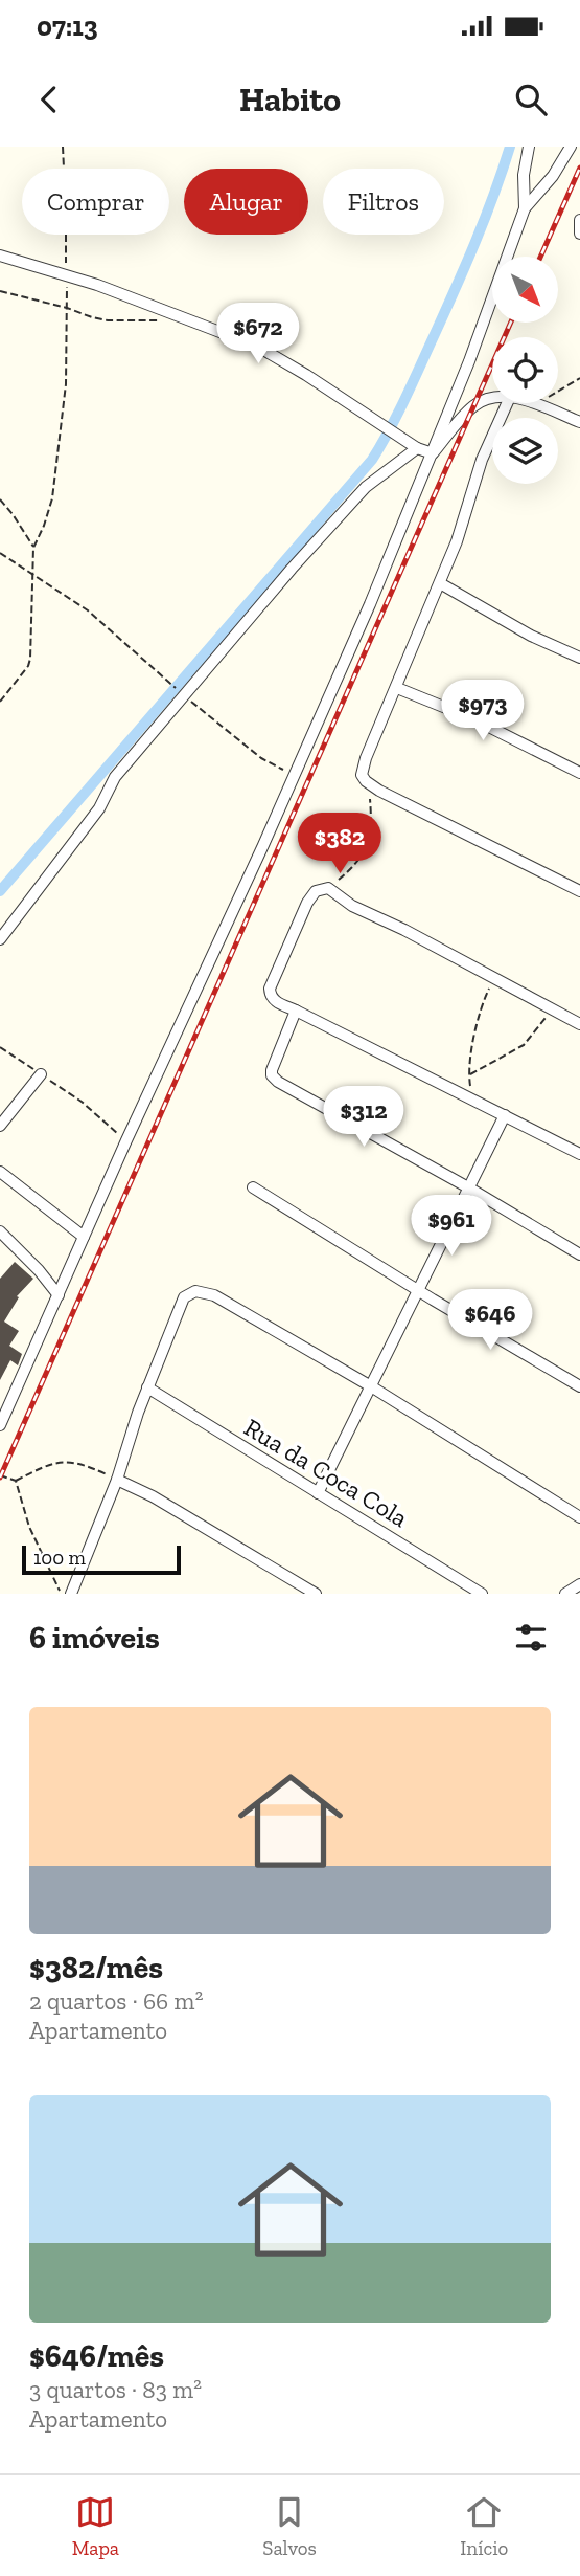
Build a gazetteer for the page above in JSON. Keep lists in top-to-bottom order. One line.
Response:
{"streets":{"street":["Rua da Coca Cola"]},"scale_bar":"100 m","north":"bottom right","page":{"status":"07:13","header":"Habito","chip":["Comprar","Alugar","Filtros"],"price":["$672","$973","$382","$312","$961","$646"],"scale":"100 m","heading":"6 imóveis","list":[{"name":"$382/mês","note":"2 quartos · 66 m² · Apartamento"},{"name":"$646/mês","note":"3 quartos · 83 m² · Apartamento"}],"tabs":["Mapa","Salvos","Início"]}}
